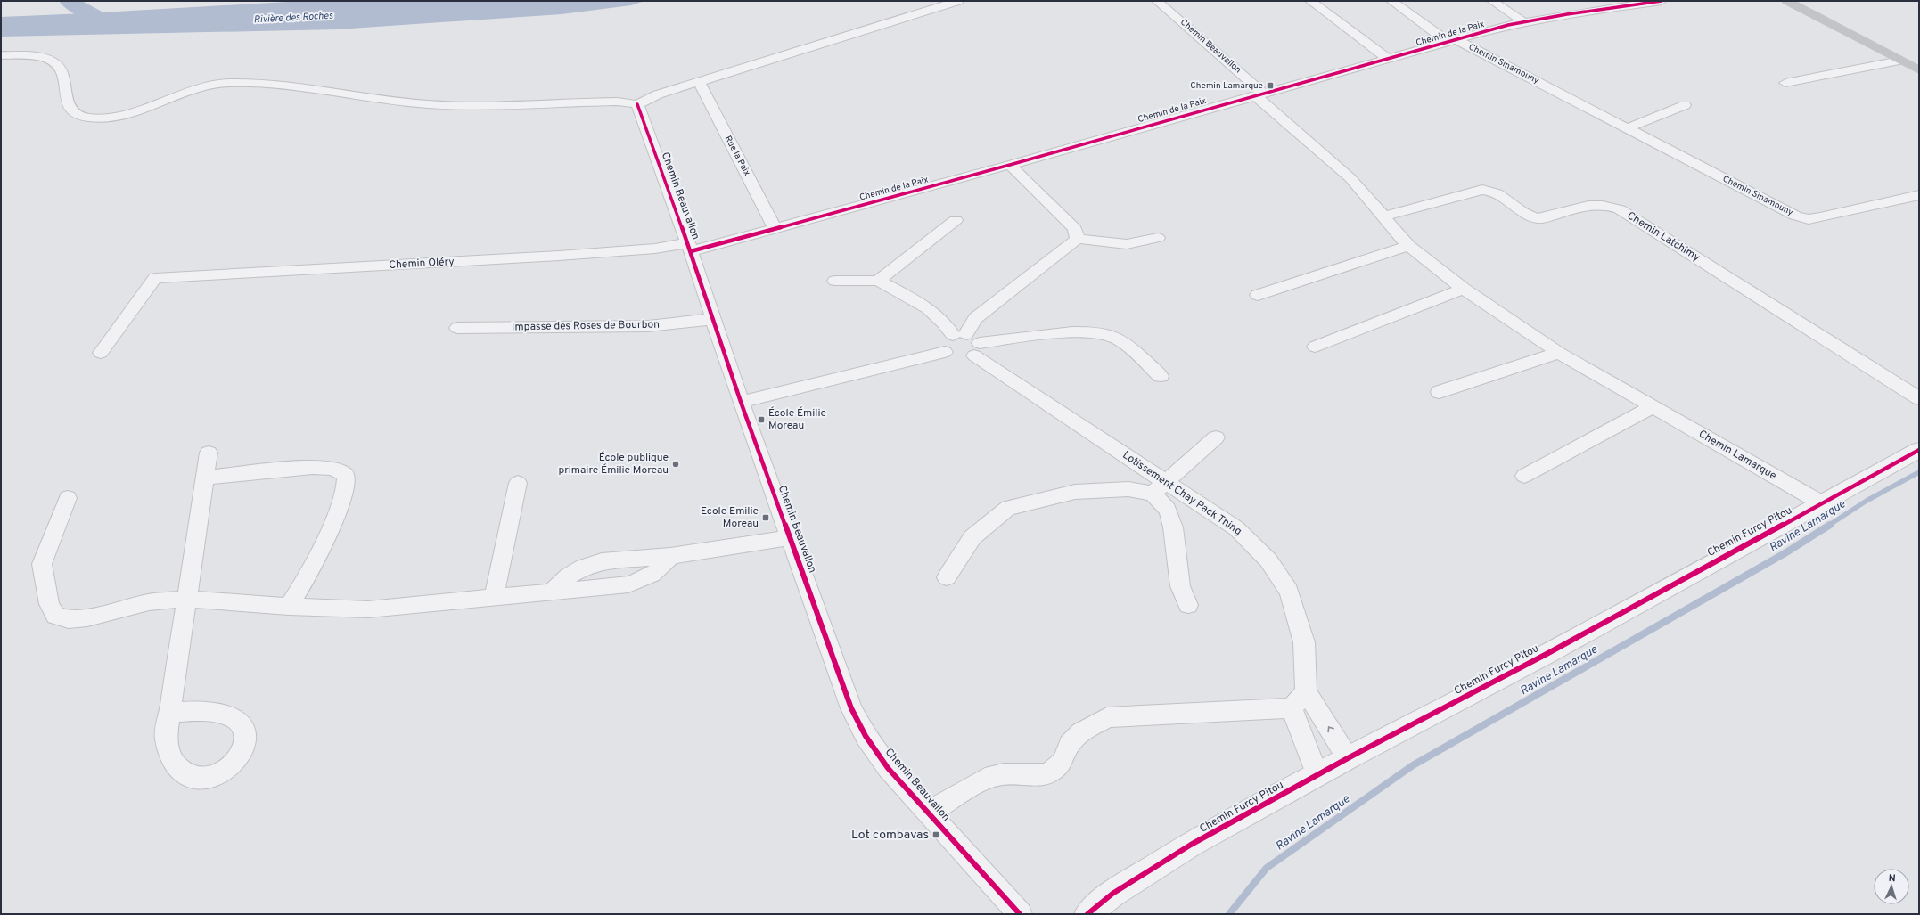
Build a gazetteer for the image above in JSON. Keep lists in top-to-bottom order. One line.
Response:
{"streets":{"street":["Chemin de la Paix","Chemin Beauvallon","Chemin Sinamouny","Rue la Paix","Chemin Latchimy","Chemin Oléry","Impasse des Roses de Bourbon","Chemin Lamarque","Lotissement Chay Pack Thing","Chemin Furcy Pitou"]},"crossings":[["Chemin de la Paix","Chemin Beauvallon"],["Chemin de la Paix","Chemin Sinamouny"],["Chemin de la Paix","Rue la Paix"],["Chemin de la Paix","Chemin Oléry"],["Chemin de la Paix","Chemin Lamarque"],["Chemin Beauvallon","Chemin Oléry"],["Chemin Beauvallon","Impasse des Roses de Bourbon"],["Chemin Beauvallon","Chemin Lamarque"],["Chemin Latchimy","Chemin Lamarque"],["Chemin Lamarque","Chemin Furcy Pitou"],["Lotissement Chay Pack Thing","Chemin Furcy Pitou"]],"water":["Rivière des Roches","Ravine Lamarque"],"places":{"transit":["Chemin Lamarque","École Émilie Moreau","Ecole Emilie Moreau","Lot combavas"],"other":["École publique primaire Émilie Moreau"]},"north":"top"}
